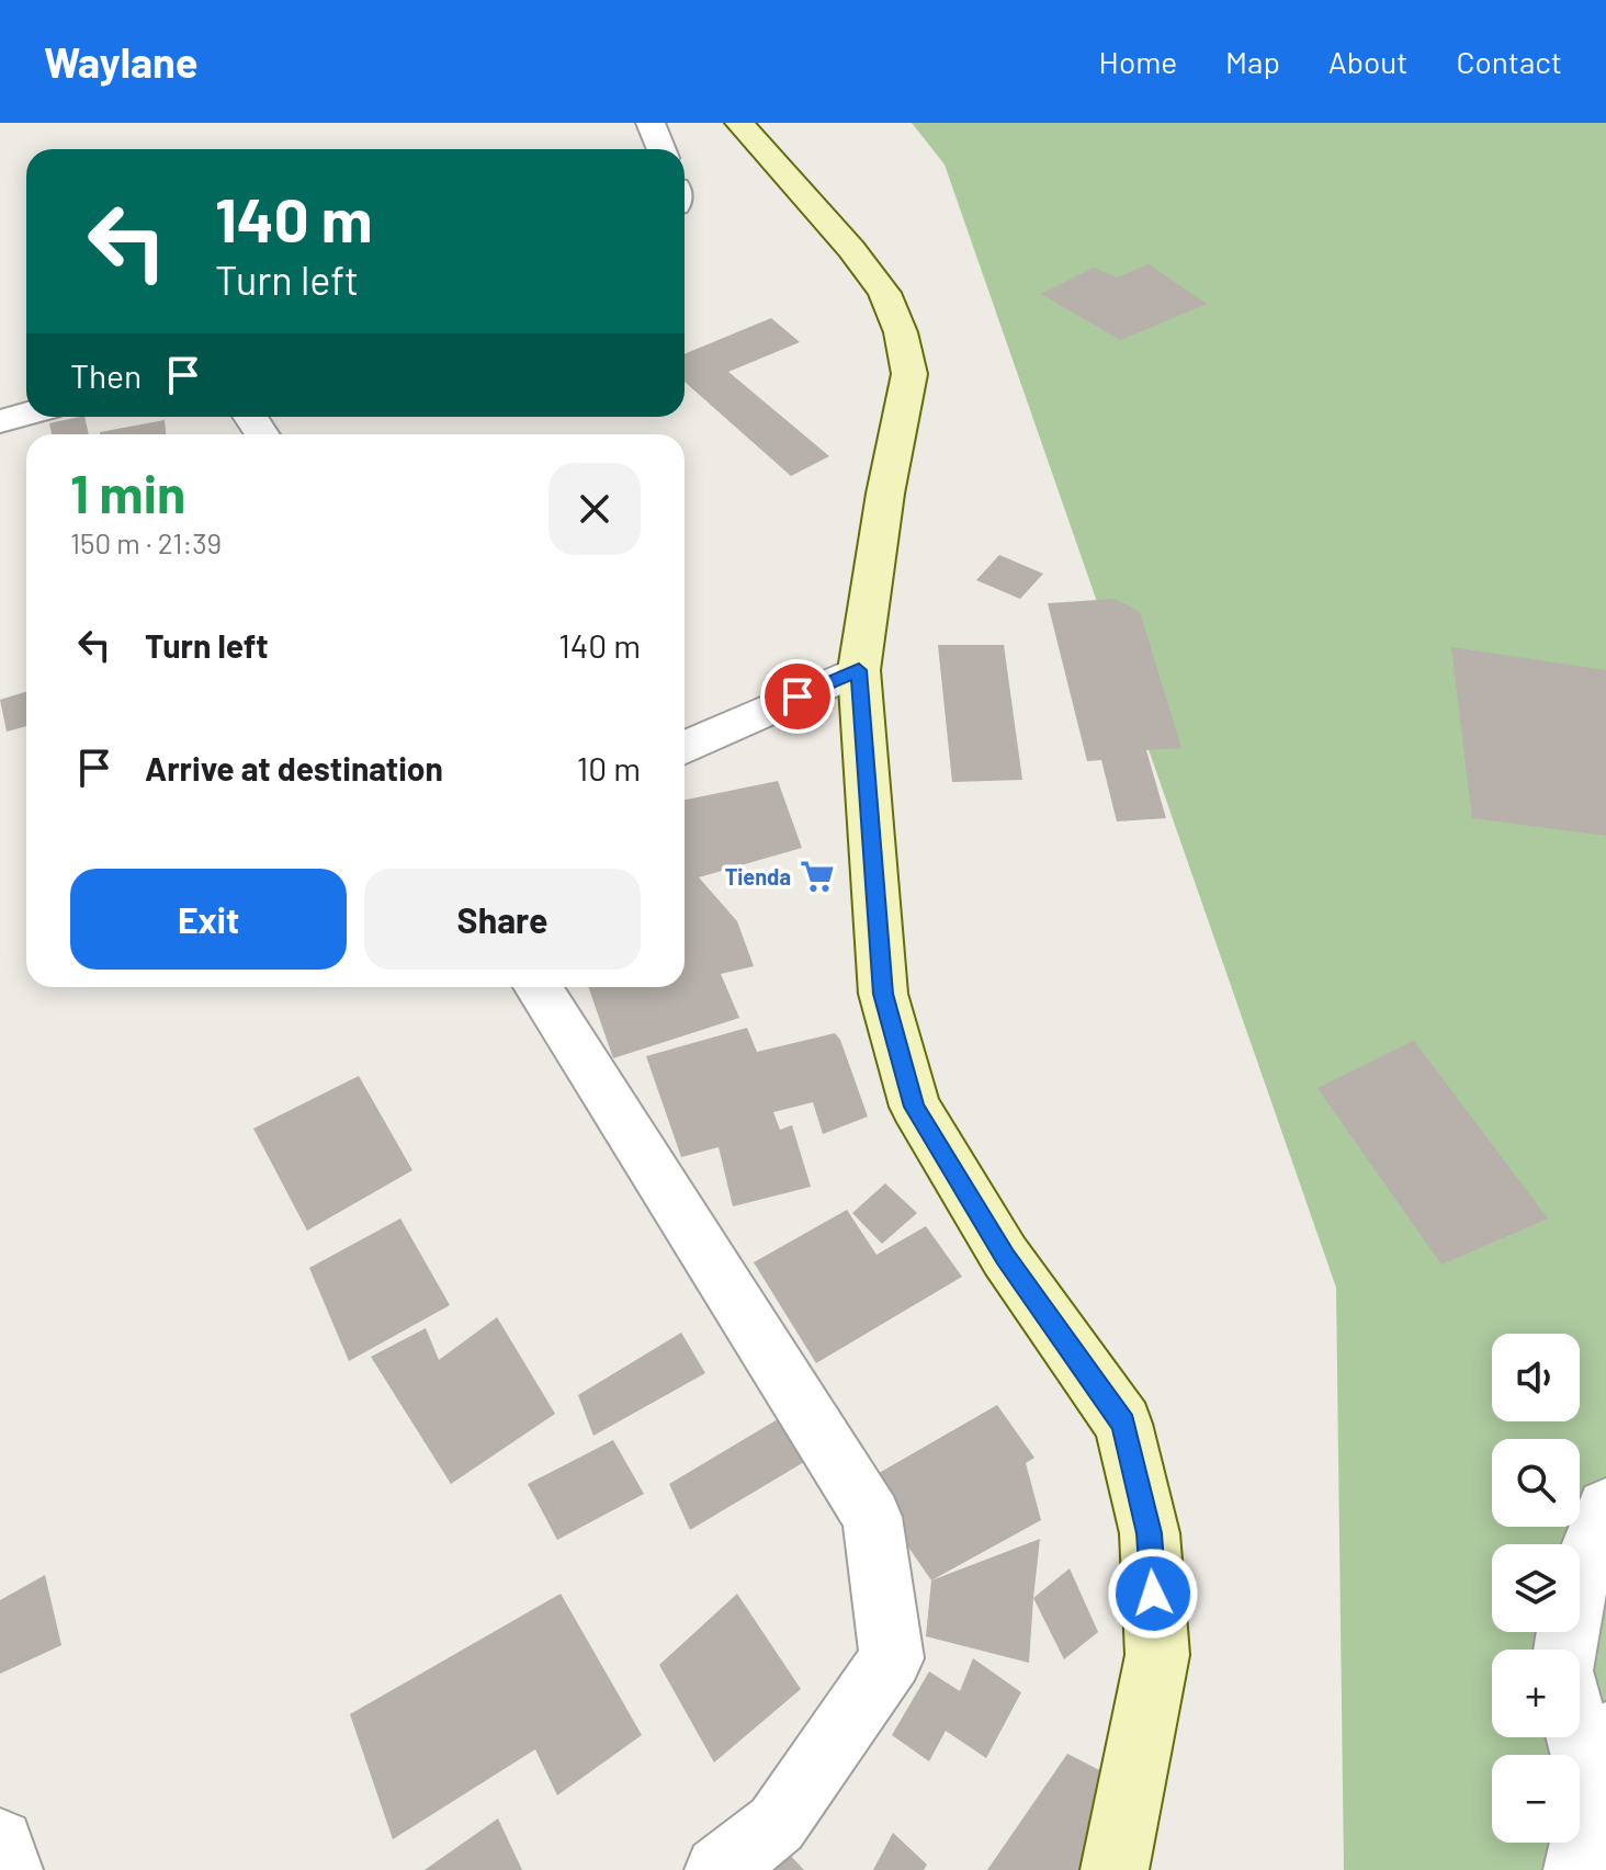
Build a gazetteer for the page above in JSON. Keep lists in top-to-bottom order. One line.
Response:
{"places":{"supermarket":["Tienda"]},"page":{"header":"Waylane","nav":["Home","Map","About","Contact"],"turn":["140 m","Turn left"],"then":"Then","heading":["1 min","150 m · 21:39"],"list":[{"name":"Turn left","value":"140 m"},{"name":"Arrive at destination","value":"10 m"}],"buttons":["Exit","Share"],"map_buttons":["+","−"]}}
